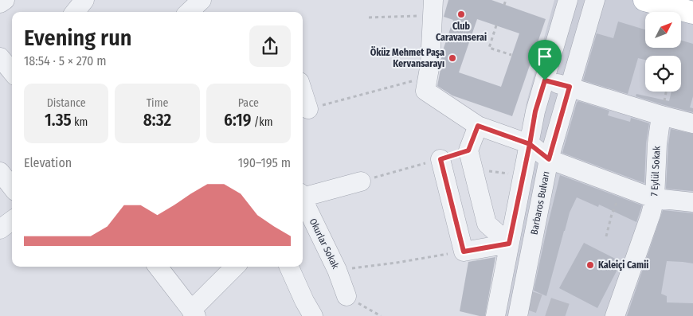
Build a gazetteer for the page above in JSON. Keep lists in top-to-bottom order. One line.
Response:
{"streets":{"street":["7 Eylül Sokak","Barbaros Bulvarı","Okurlar Sokak"]},"places":["Club Caravanserai","Öküz Mehmet Paşa Kervansarayı","Kaleiçi Camii"],"north":"top right","page":{"heading":["Evening run","18:54 · 5 × 270 m"],"stats":[["Distance","1.35 km"],["Time","8:32"],["Pace","6:19 /km"]],"chart":["Elevation","190–195 m"]}}
